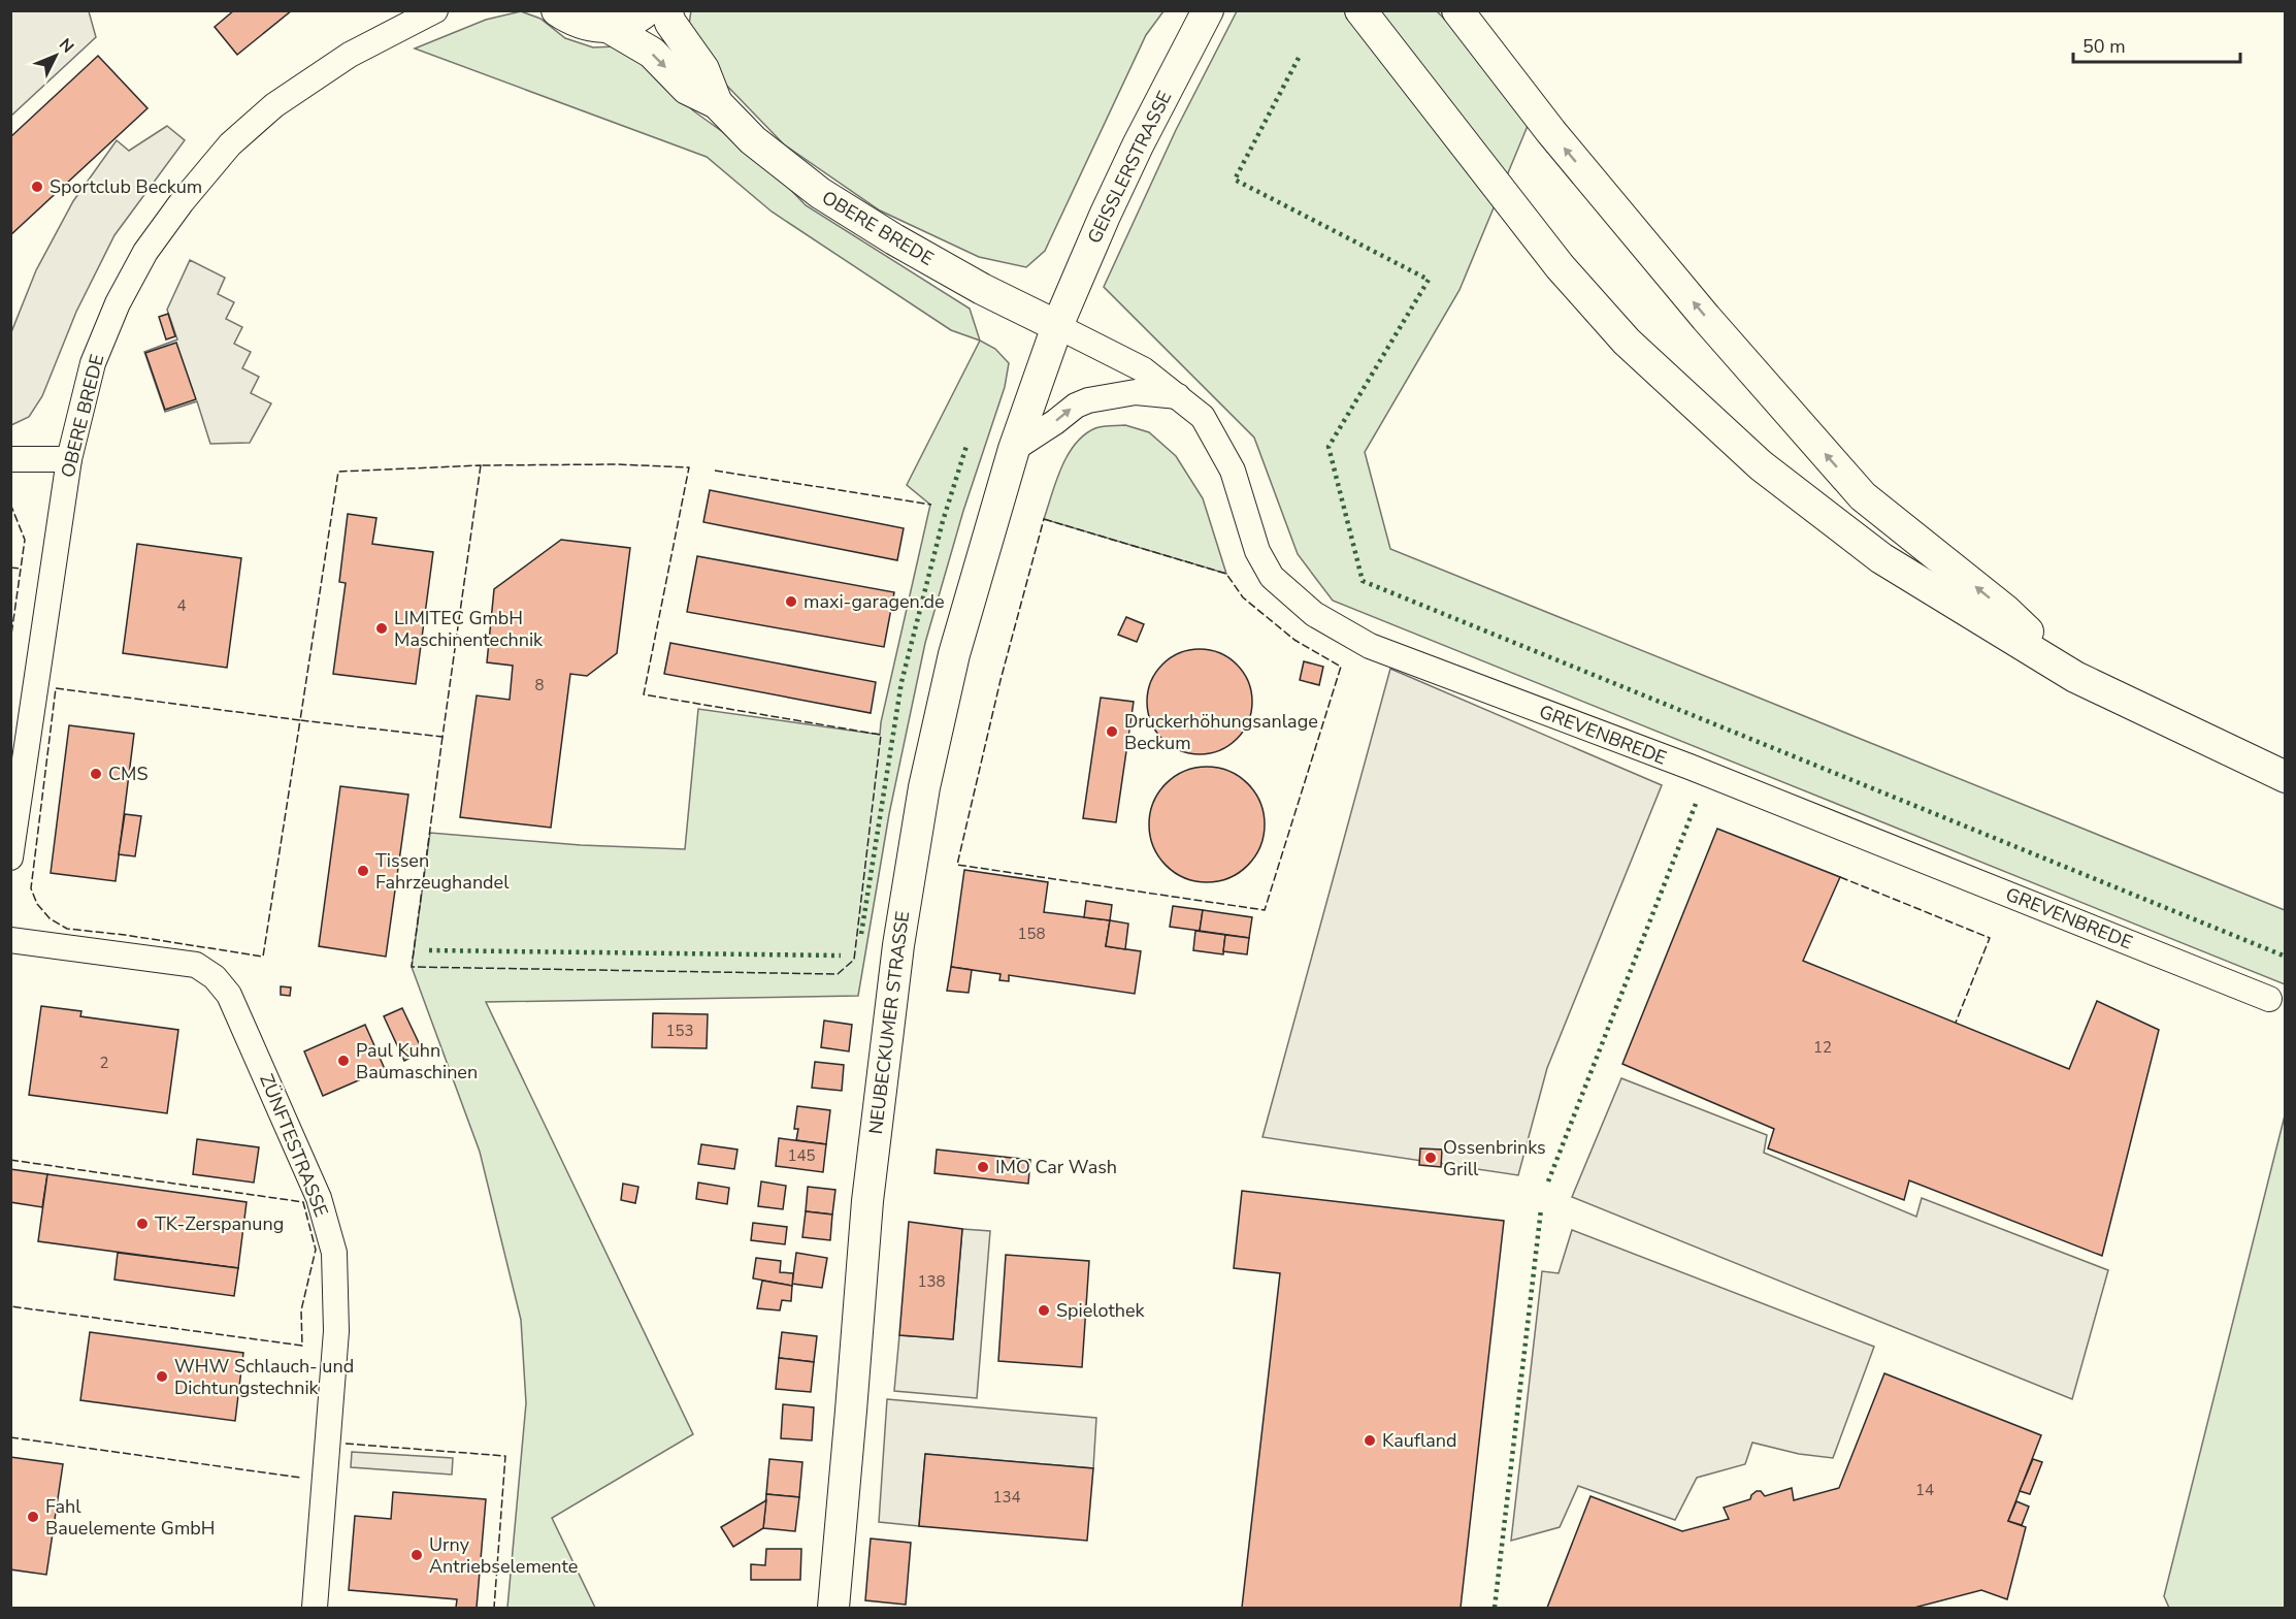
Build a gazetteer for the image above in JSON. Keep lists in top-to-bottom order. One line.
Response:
{"streets":{"main road":["GEISSLERSTRASSE","OBERE BREDE","NEUBECKUMER STRASSE"],"street":["GREVENBREDE","ZÜNFTESTRASSE"]},"crossings":[["GEISSLERSTRASSE","OBERE BREDE"],["GEISSLERSTRASSE","GREVENBREDE"],["GEISSLERSTRASSE","NEUBECKUMER STRASSE"],["OBERE BREDE","GREVENBREDE"],["OBERE BREDE","NEUBECKUMER STRASSE"],["GREVENBREDE","NEUBECKUMER STRASSE"]],"places":["Sportclub Beckum","maxi-garagen.de","LIMITEC GmbH Maschinentechnik","Druckerhöhungsanlage Beckum","CMS","Tissen Fahrzeughandel","Paul Kuhn Baumaschinen","Ossenbrinks Grill","IMO Car Wash","TK-Zerspanung","Spielothek","WHW Schlauch- und Dichtungstechnik","Kaufland","Fahl Bauelemente GmbH","Urny Antriebselemente"],"house_numbers":["4","8","158","153","12","2","145","138","14","134"],"scale_bar":"50 m","north":"top right"}
